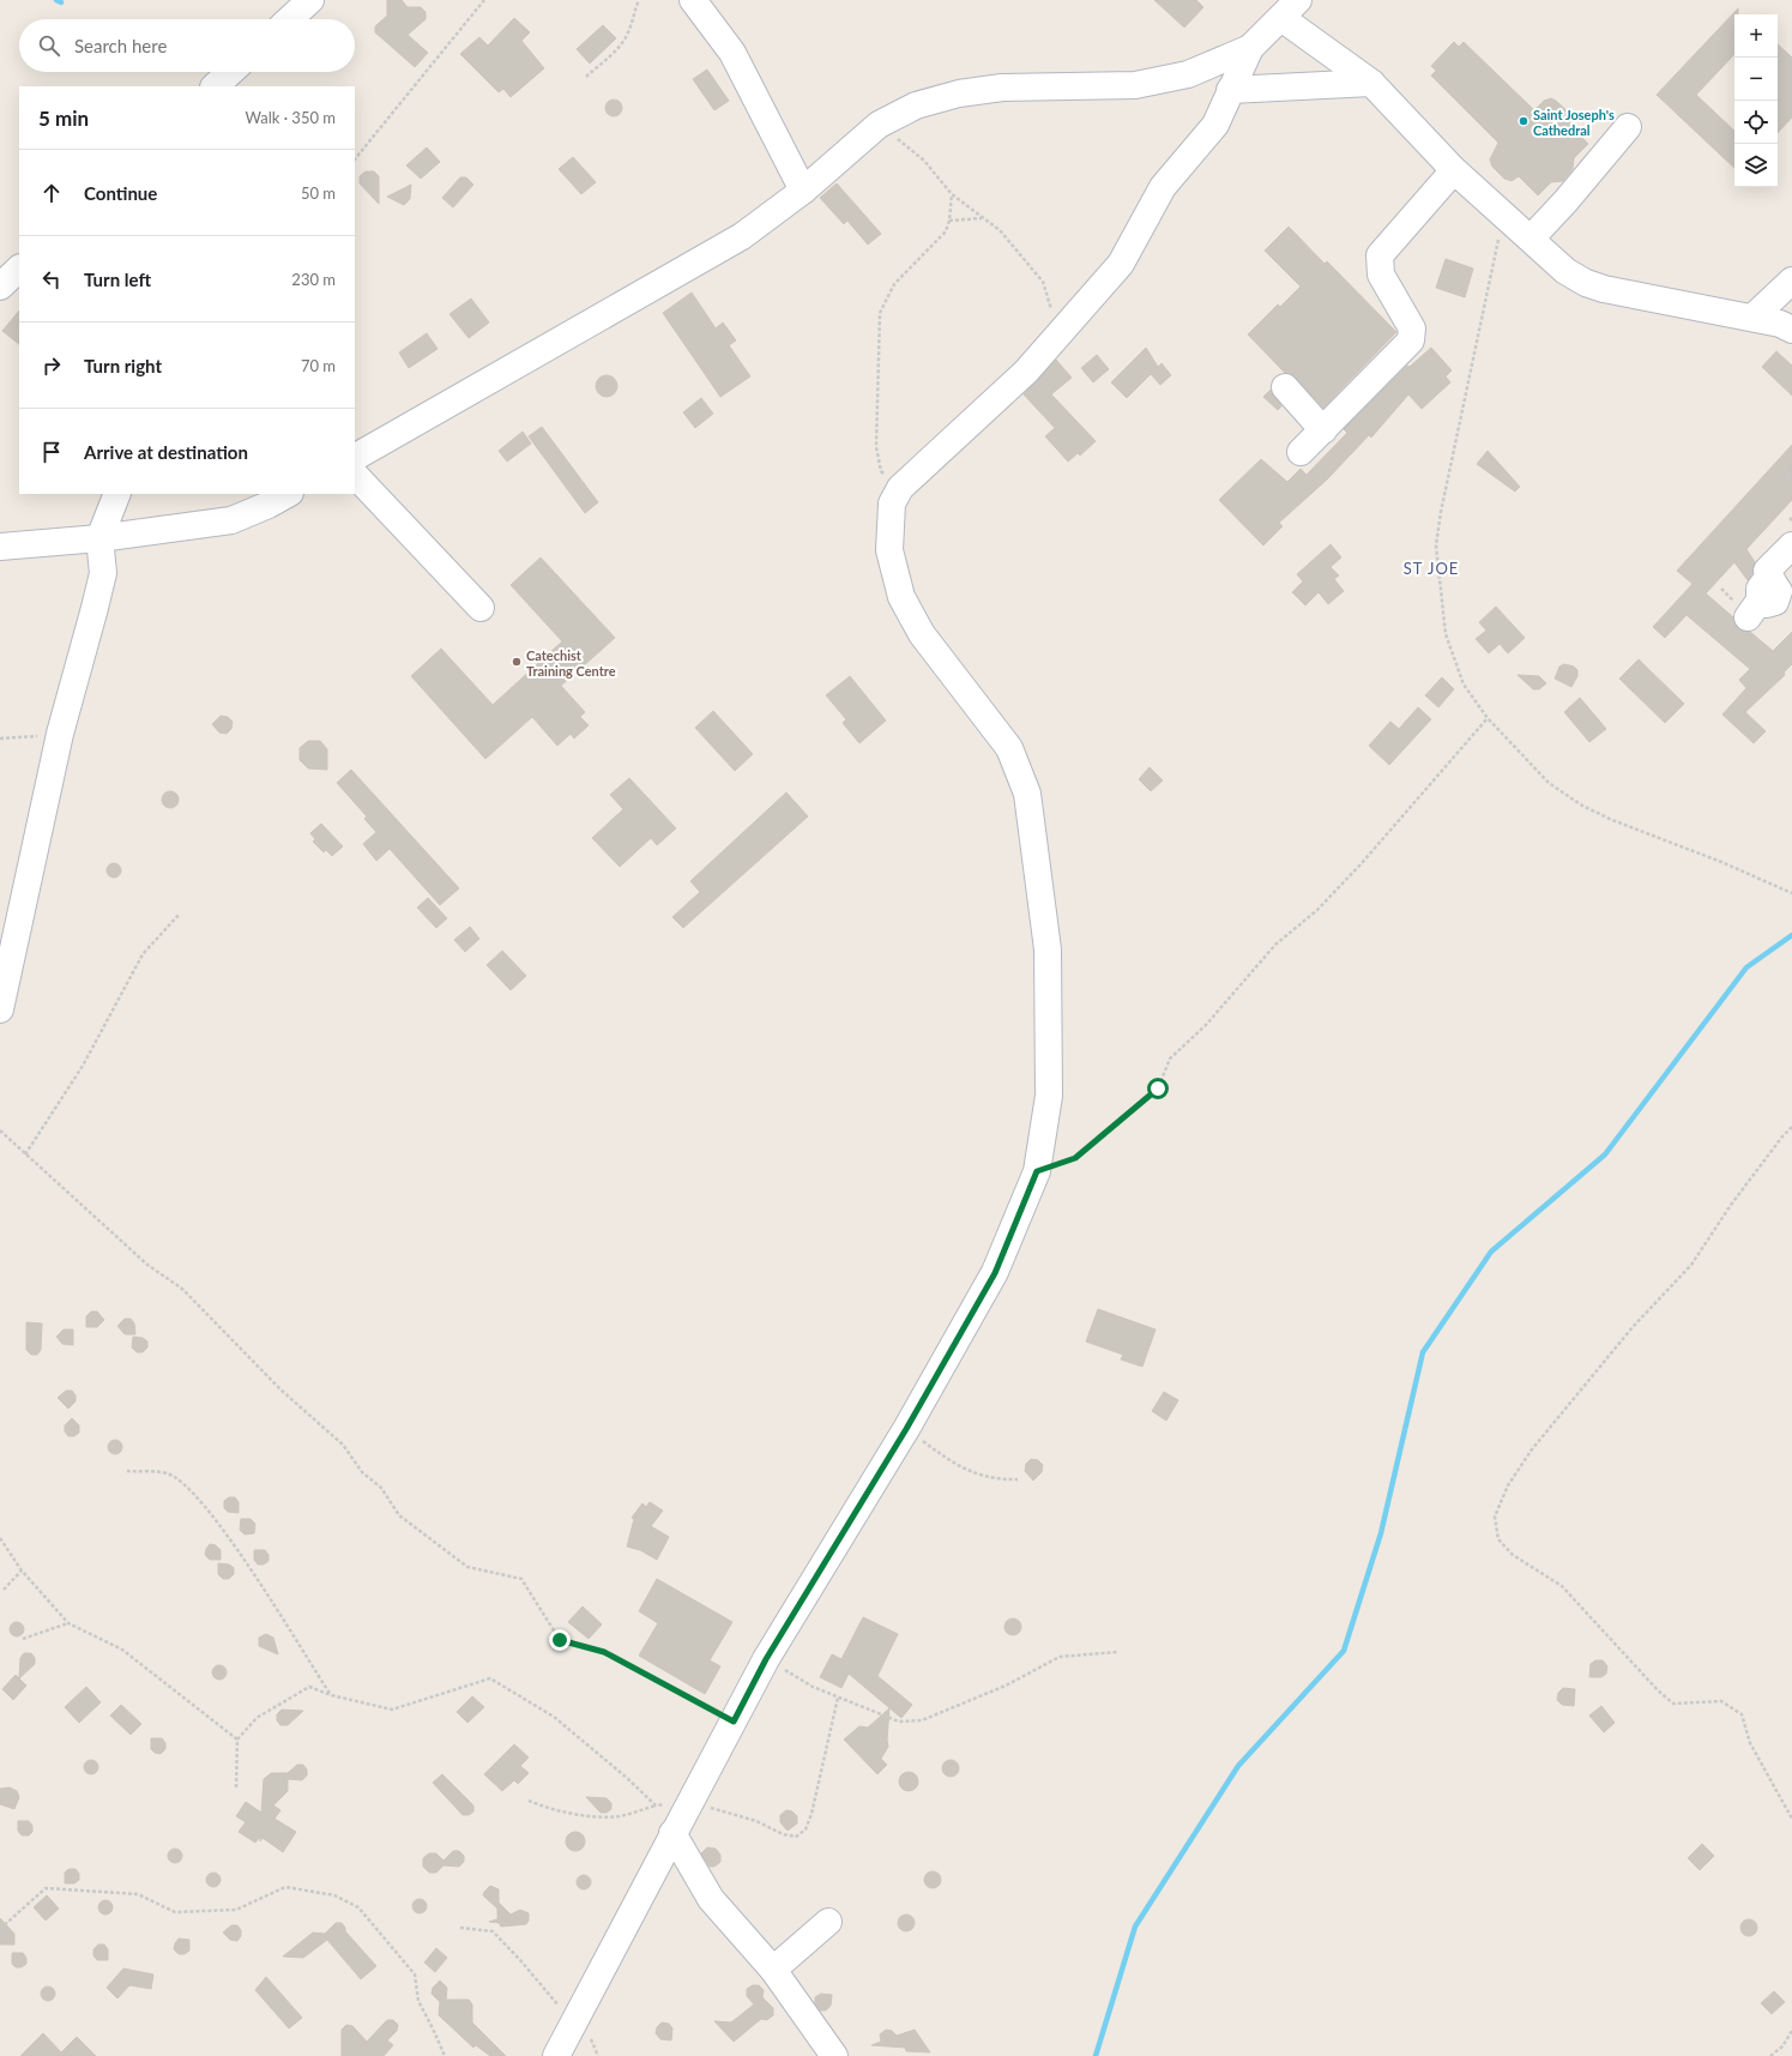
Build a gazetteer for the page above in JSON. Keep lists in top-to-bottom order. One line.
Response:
{"districts":["ST JOE"],"places":["Saint Joseph's Cathedral","Catechist Training Centre"],"page":{"map_buttons":["+","−"],"search":"Search here","heading":["5 min","Walk · 350 m"],"list":[["Continue","50 m"],["Turn left","230 m"],["Turn right","70 m"],"Arrive at destination"]}}
